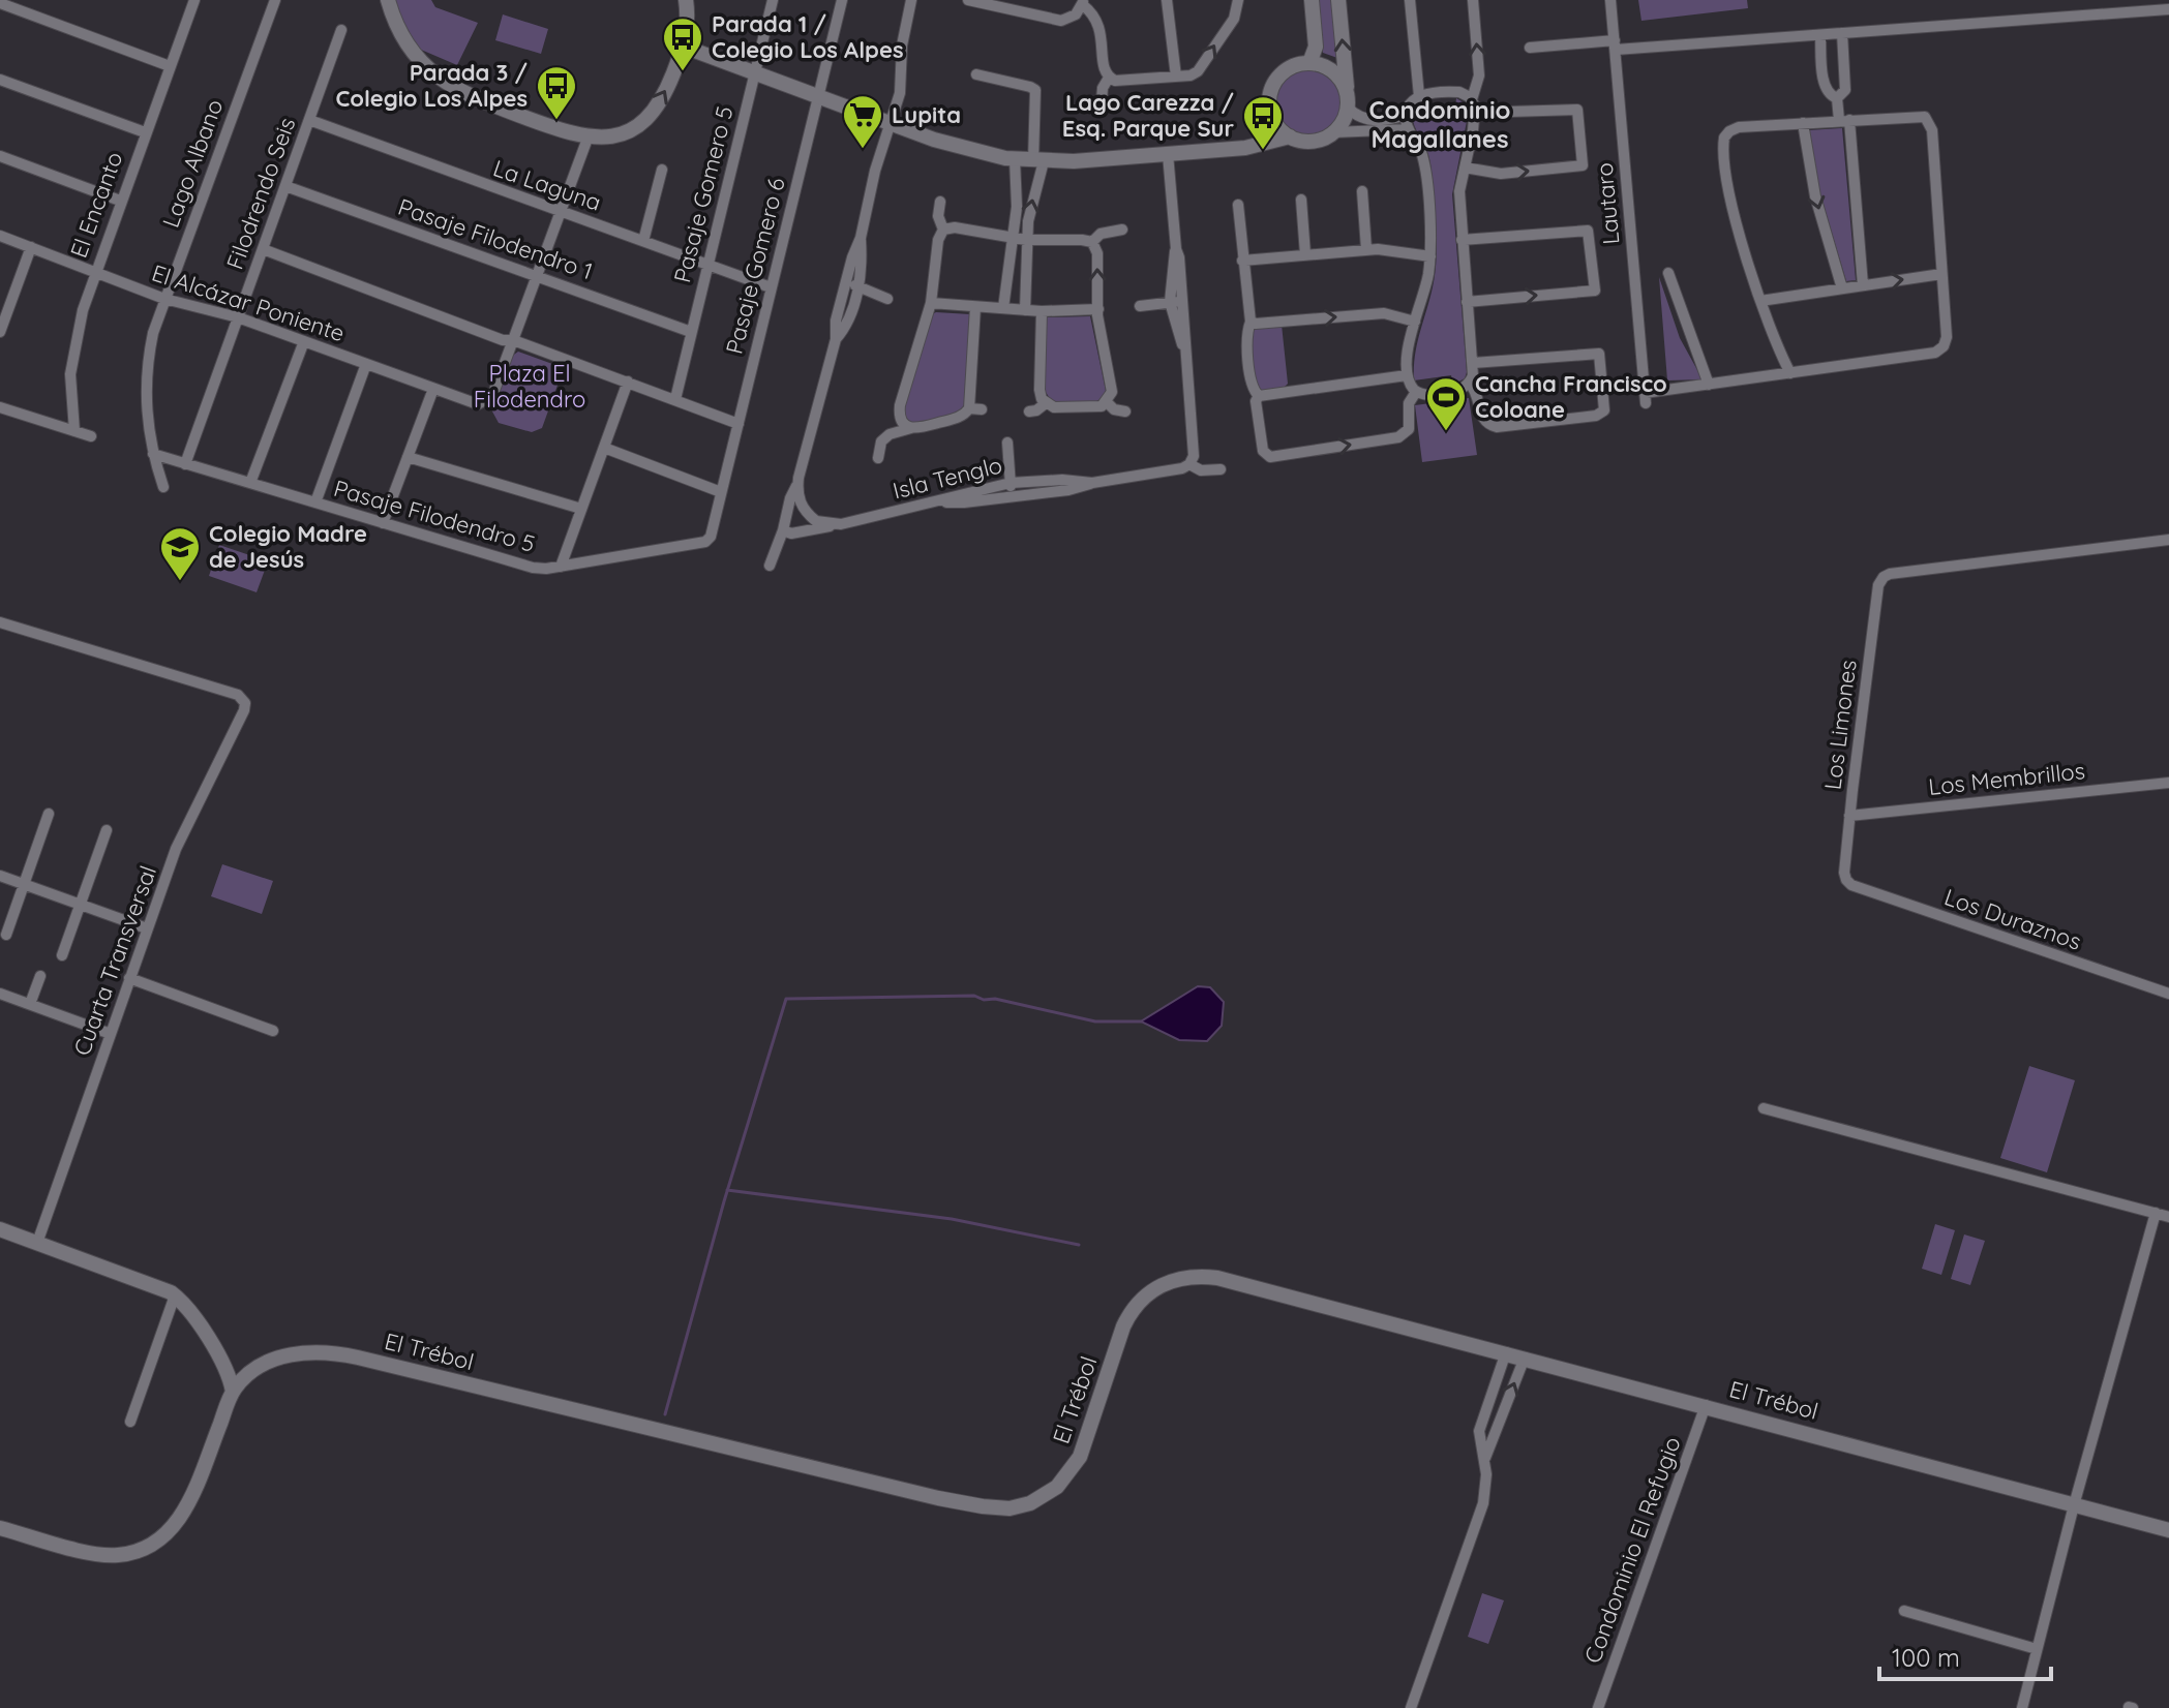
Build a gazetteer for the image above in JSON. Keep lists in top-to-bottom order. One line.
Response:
{"streets":{"main road":["El Trébol"],"street":["Lago Albano","La Laguna","Filodrendo Seis","Pasaje Gomero 5","Lautaro","El Encanto","Pasaje Filodendro 1","Pasaje Gomero 6","El Alcázar Poniente","Isla Tenglo","Pasaje Filodendro 5","Los Limones","Los Membrillos","Los Duraznos","Cuarta Transversal","Condominio El Refugio"]},"crossings":[["Lago Albano","El Alcázar Poniente"],["Lago Albano","Pasaje Filodendro 5"],["La Laguna","Filodrendo Seis"],["La Laguna","Pasaje Gomero 5"],["La Laguna","Pasaje Gomero 6"],["Filodrendo Seis","Pasaje Filodendro 1"],["Filodrendo Seis","El Alcázar Poniente"],["Filodrendo Seis","Pasaje Filodendro 5"],["Pasaje Gomero 5","Pasaje Filodendro 1"],["El Encanto","El Alcázar Poniente"],["Pasaje Gomero 6","Pasaje Filodendro 5"],["Los Limones","Los Membrillos"],["Los Limones","Los Duraznos"],["El Trébol","Condominio El Refugio"]],"districts":["Condominio Magallanes"],"parks":["Plaza El Filodendro"],"places":{"bus stop":["Parada 1 / Colegio Los Alpes","Parada 3 / Colegio Los Alpes","Lago Carezza / Esq. Parque Sur"],"supermarket":["Lupita"],"sports":["Cancha Francisco Coloane"],"school or university":["Colegio Madre de Jesús"]},"scale_bar":"100 m"}
